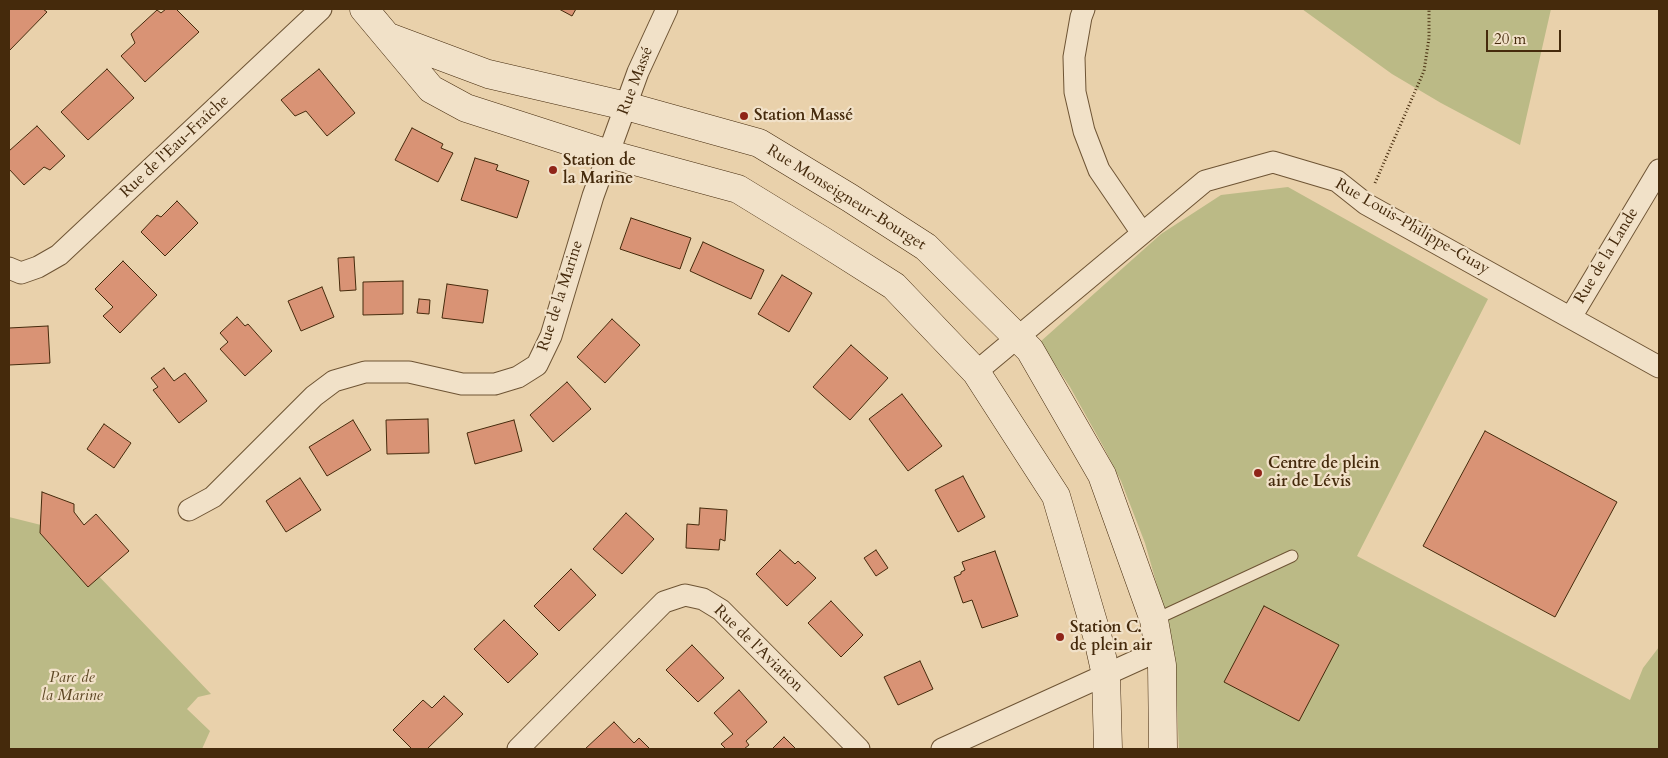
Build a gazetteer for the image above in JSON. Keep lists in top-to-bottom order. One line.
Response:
{"streets":{"street":["Rue Massé","Rue de l'Eau-Fraîche","Rue Monseigneur-Bourget","Rue Louis-Philippe-Guay","Rue de la Lande","Rue de la Marine","Rue de l'Aviation"]},"crossings":[["Rue Massé","Rue Monseigneur-Bourget"],["Rue Massé","Rue de la Marine"],["Rue Monseigneur-Bourget","Rue Louis-Philippe-Guay"],["Rue Monseigneur-Bourget","Rue de la Marine"],["Rue Louis-Philippe-Guay","Rue de la Lande"]],"parks":["Parc de la Marine"],"places":["Station Massé","Station de la Marine","Centre de plein air de Lévis","Station C. de plein air"],"scale_bar":"20 m"}
